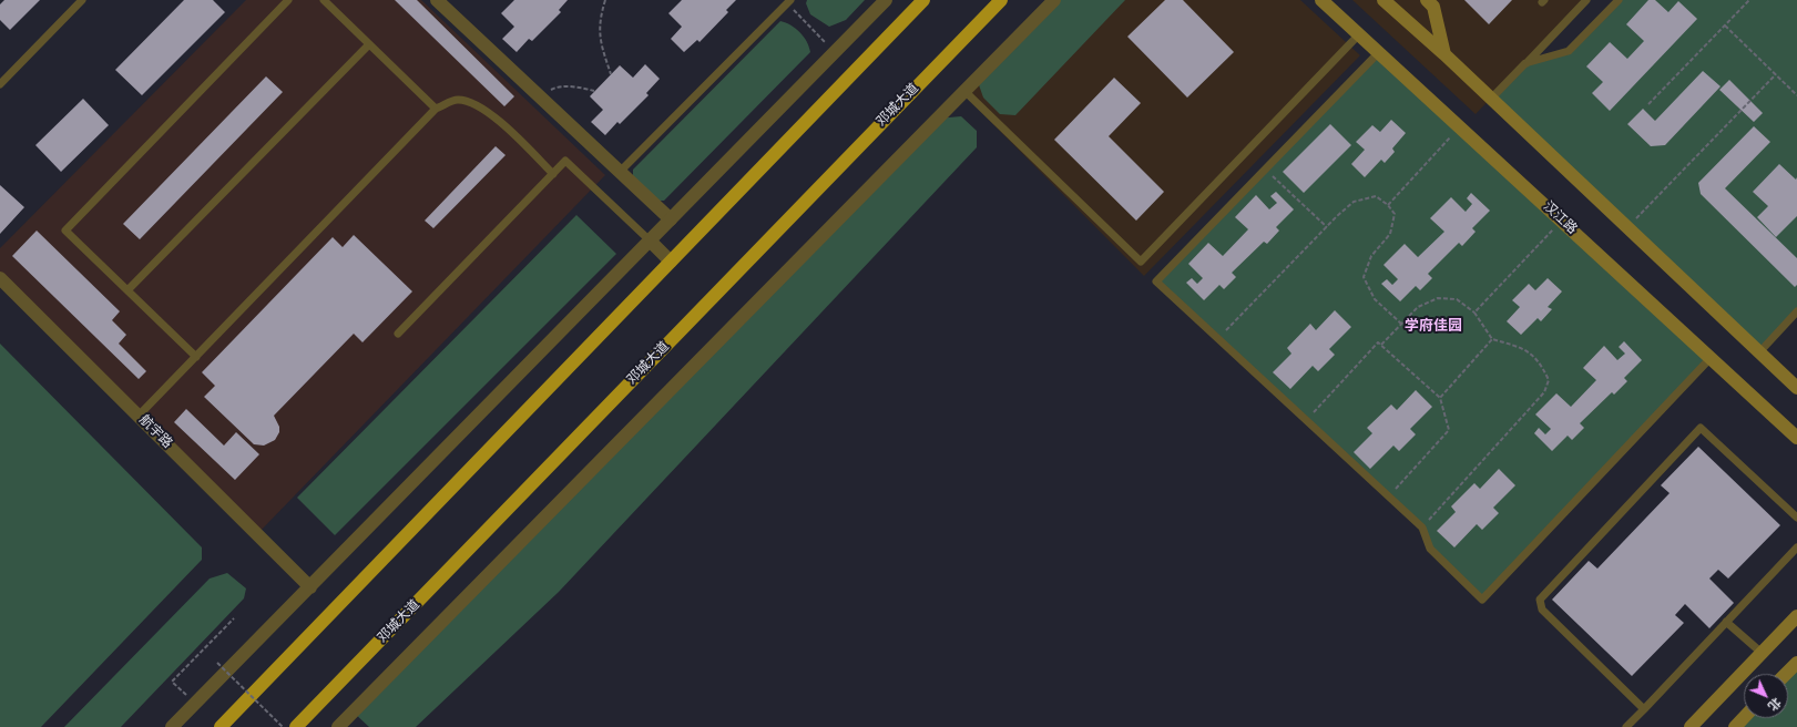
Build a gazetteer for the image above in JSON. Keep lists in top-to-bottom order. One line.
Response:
{"streets":{"highway":["邓城大道"],"main road":["汉江路"],"street":["航宇路"]},"districts":["学府佳园"],"north":"bottom right"}
